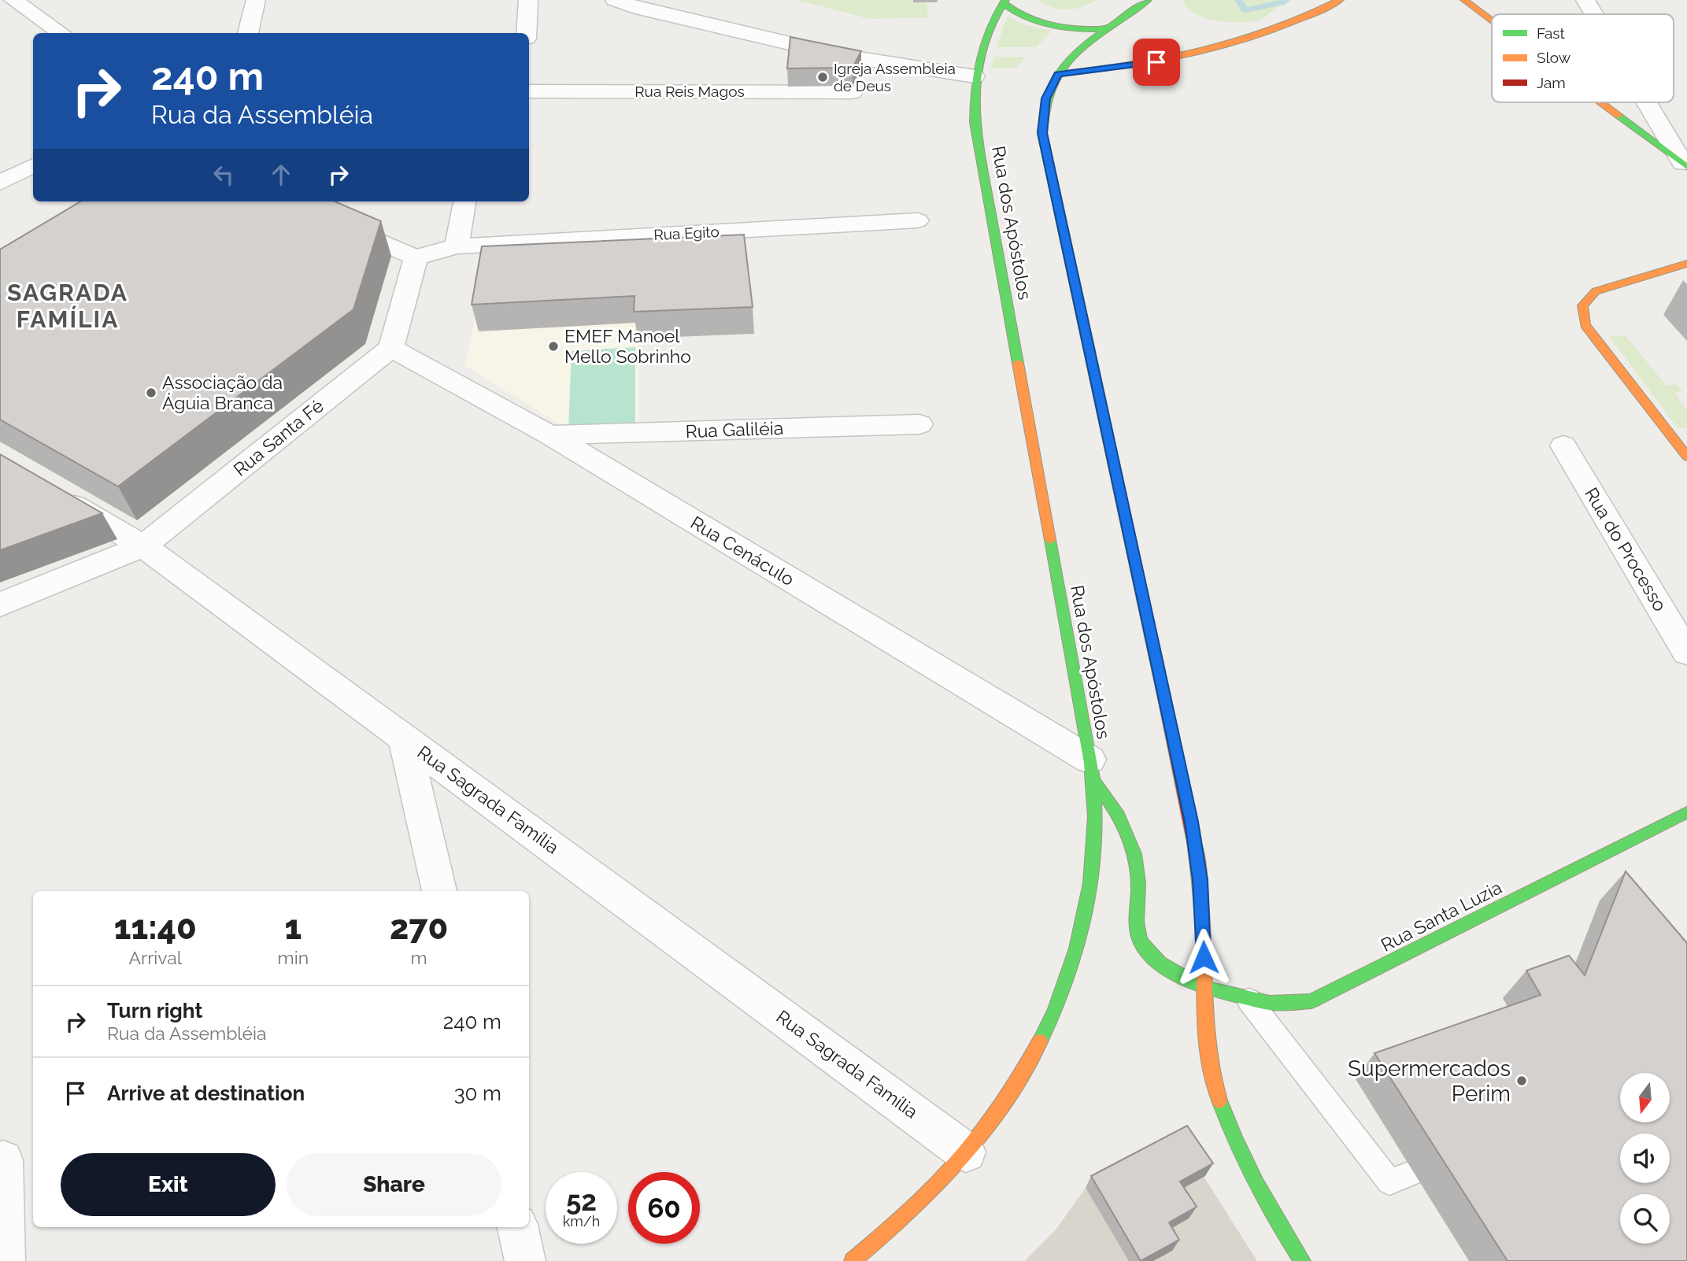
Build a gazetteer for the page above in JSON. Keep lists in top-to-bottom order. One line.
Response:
{"streets":{"main road":["Rua dos Apóstolos","Rua Santa Luzia"],"street":["Rua Reis Magos","Rua Egito","Rua Galiléia","Rua Santa Fé","Rua do Processo","Rua Cenáculo","Rua Sagrada Família"]},"crossings":[["Rua dos Apóstolos","Rua Cenáculo"],["Rua dos Apóstolos","Rua Sagrada Família"],["Rua dos Apóstolos","Rua Santa Luzia"],["Rua Galiléia","Rua Cenáculo"],["Rua Santa Fé","Rua Cenáculo"],["Rua Santa Fé","Rua Sagrada Família"],["Rua Cenáculo","Rua Santa Luzia"]],"districts":["SAGRADA FAMÍLIA"],"places":["Igreja Assembleia de Deus","EMEF Manoel Mello Sobrinho","Associação da Águia Branca","Supermercados Perim"],"legend":["Fast","Slow","Jam"],"north":"bottom","page":{"turn":["240 m","Rua da Assembléia"],"eta":["11:40","Arrival","1","min","270","m"],"list":[{"name":"Turn right","note":"Rua da Assembléia","value":"240 m"},{"name":"Arrive at destination","value":"30 m"}],"buttons":["Exit","Share"],"speed":"52 km/h","limit":"60"}}
